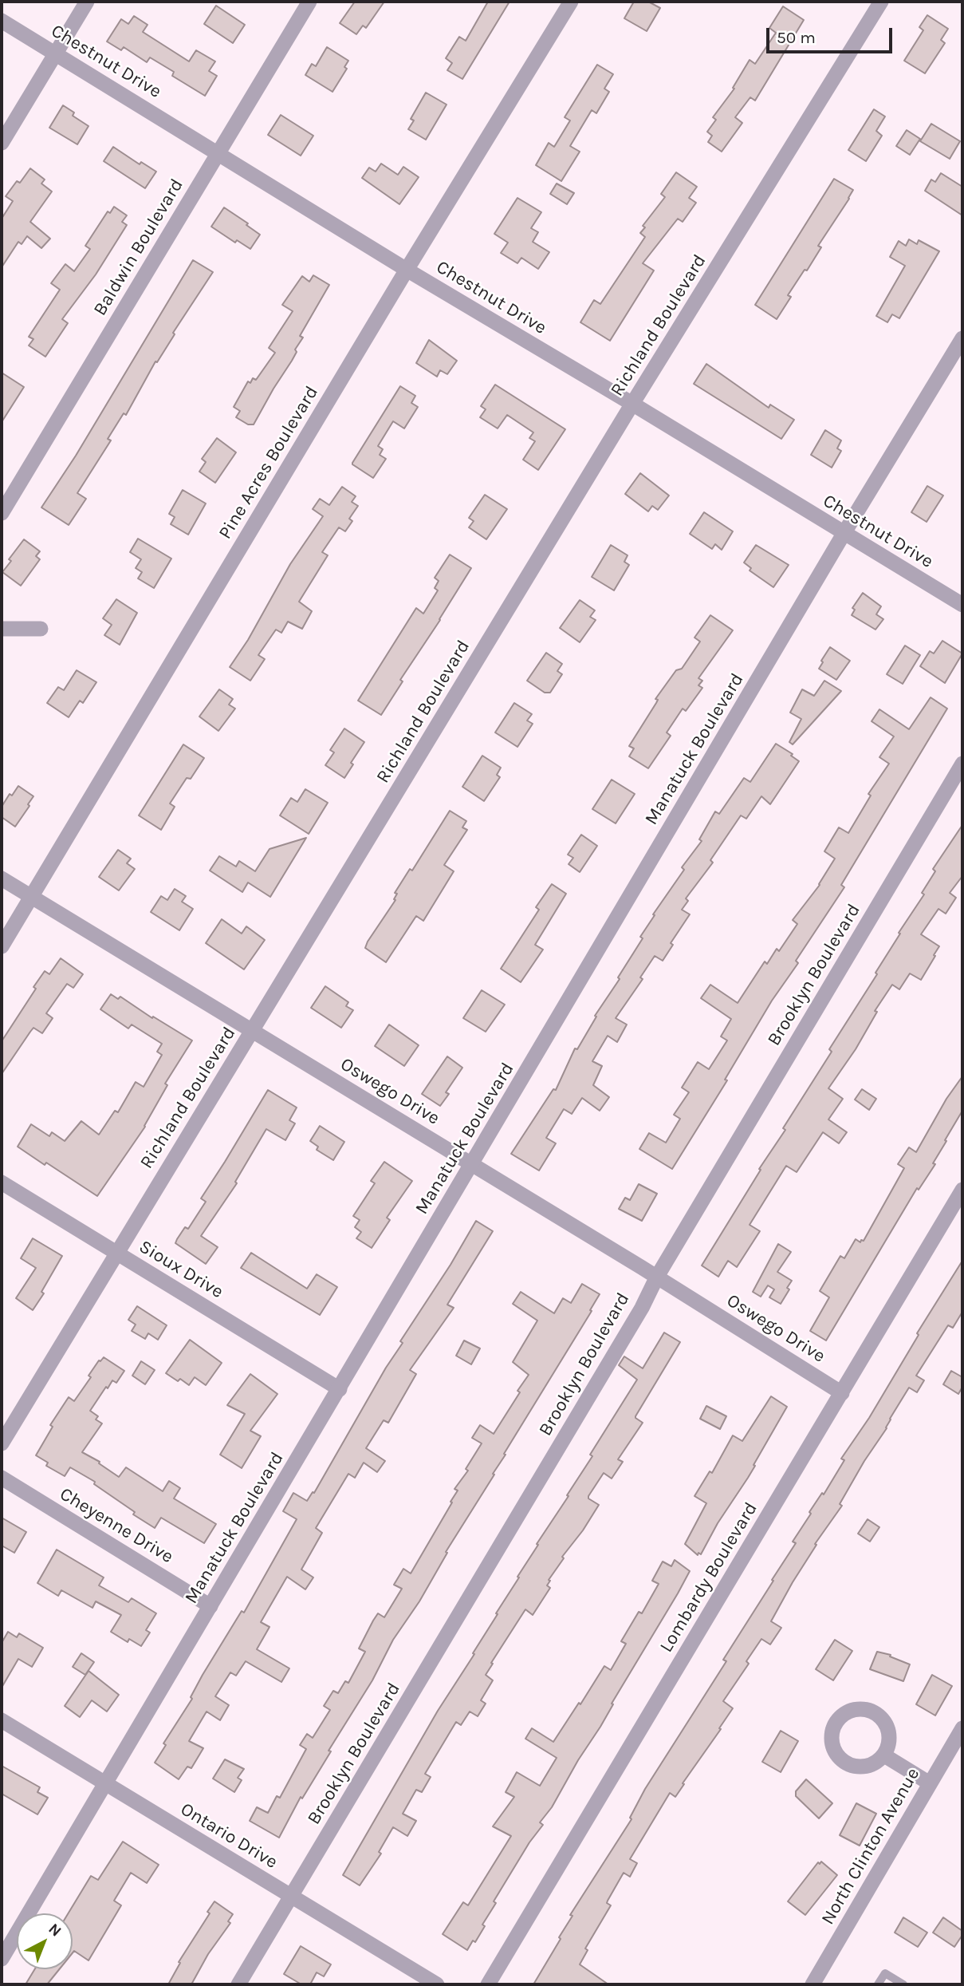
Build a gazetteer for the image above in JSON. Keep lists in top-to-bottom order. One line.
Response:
{"streets":{"street":["Chestnut Drive","Baldwin Boulevard","Richland Boulevard","Pine Acres Boulevard","Manatuck Boulevard","Brooklyn Boulevard","Oswego Drive","Sioux Drive","Cheyenne Drive","Lombardy Boulevard","Ontario Drive","North Clinton Avenue"]},"crossings":[["Chestnut Drive","Baldwin Boulevard"],["Chestnut Drive","Richland Boulevard"],["Chestnut Drive","Pine Acres Boulevard"],["Chestnut Drive","Manatuck Boulevard"],["Richland Boulevard","Oswego Drive"],["Richland Boulevard","Sioux Drive"],["Pine Acres Boulevard","Oswego Drive"],["Manatuck Boulevard","Oswego Drive"],["Manatuck Boulevard","Sioux Drive"],["Manatuck Boulevard","Cheyenne Drive"],["Manatuck Boulevard","Ontario Drive"],["Brooklyn Boulevard","Oswego Drive"],["Brooklyn Boulevard","Ontario Drive"],["Oswego Drive","Lombardy Boulevard"]],"scale_bar":"50 m","north":"top right"}
